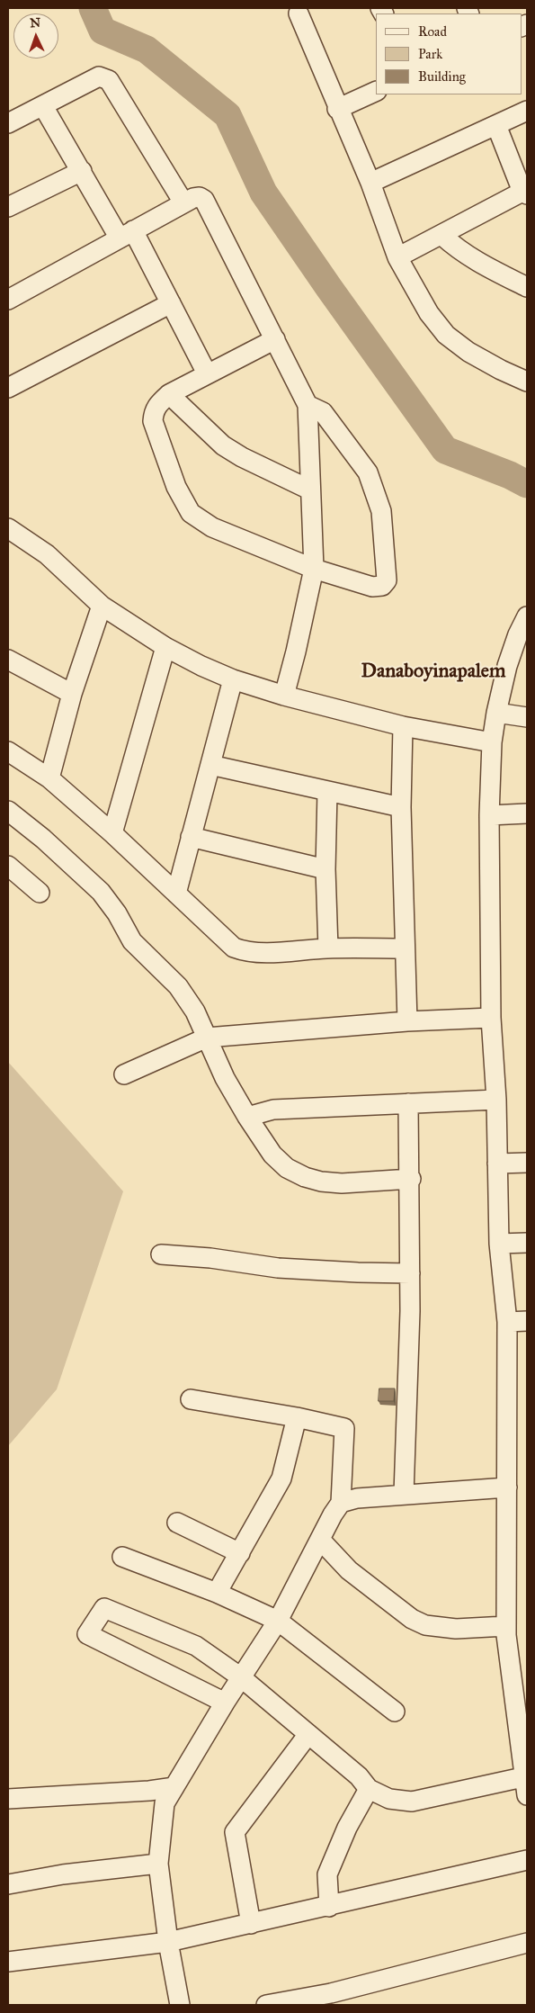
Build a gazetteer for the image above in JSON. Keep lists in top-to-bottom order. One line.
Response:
{"districts":["Danaboyinapalem"],"legend":["Road","Park","Building"],"north":"top"}
